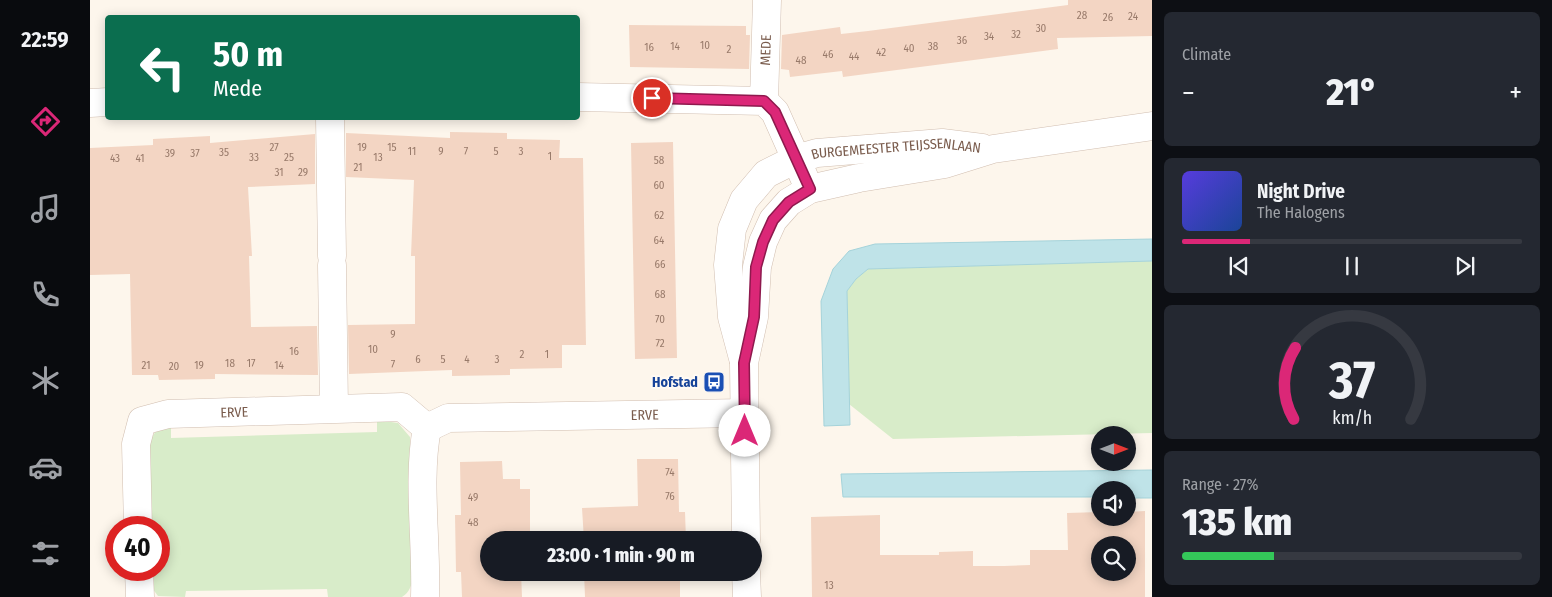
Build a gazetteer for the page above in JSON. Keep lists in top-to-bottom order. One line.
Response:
{"streets":{"street":["MEDE","BURGEMEESTER TEIJSSENLAAN","ERVE"]},"crossings":[["BURGEMEESTER TEIJSSENLAAN","ERVE"]],"places":{"bus stop":["Hofstad"]},"house_numbers":["28","24","26","30","32","34","36","10","14","38","16","40","2","42","46","44","48","27","19","15","11","9","7","5","3","35","39","37","1","33","25","13","43","41","58","21","31","29","60","62","64","66","68","70","9","72","10","16","2","1","6","5","4","3","18","17","7","21","19","14","20","74","76","49","48","13"],"north":"right","page":{"tabs":"22:59","tile":["Climate",["Range · 27%","135 km"]],"turn":["50 m","Mede"],"heat":["−","21°","+"],"song":["Night Drive","The Halogens"],"limit":"40","trip":"23:00 · 1 min · 90 m","gauge":["37","km/h"]}}
